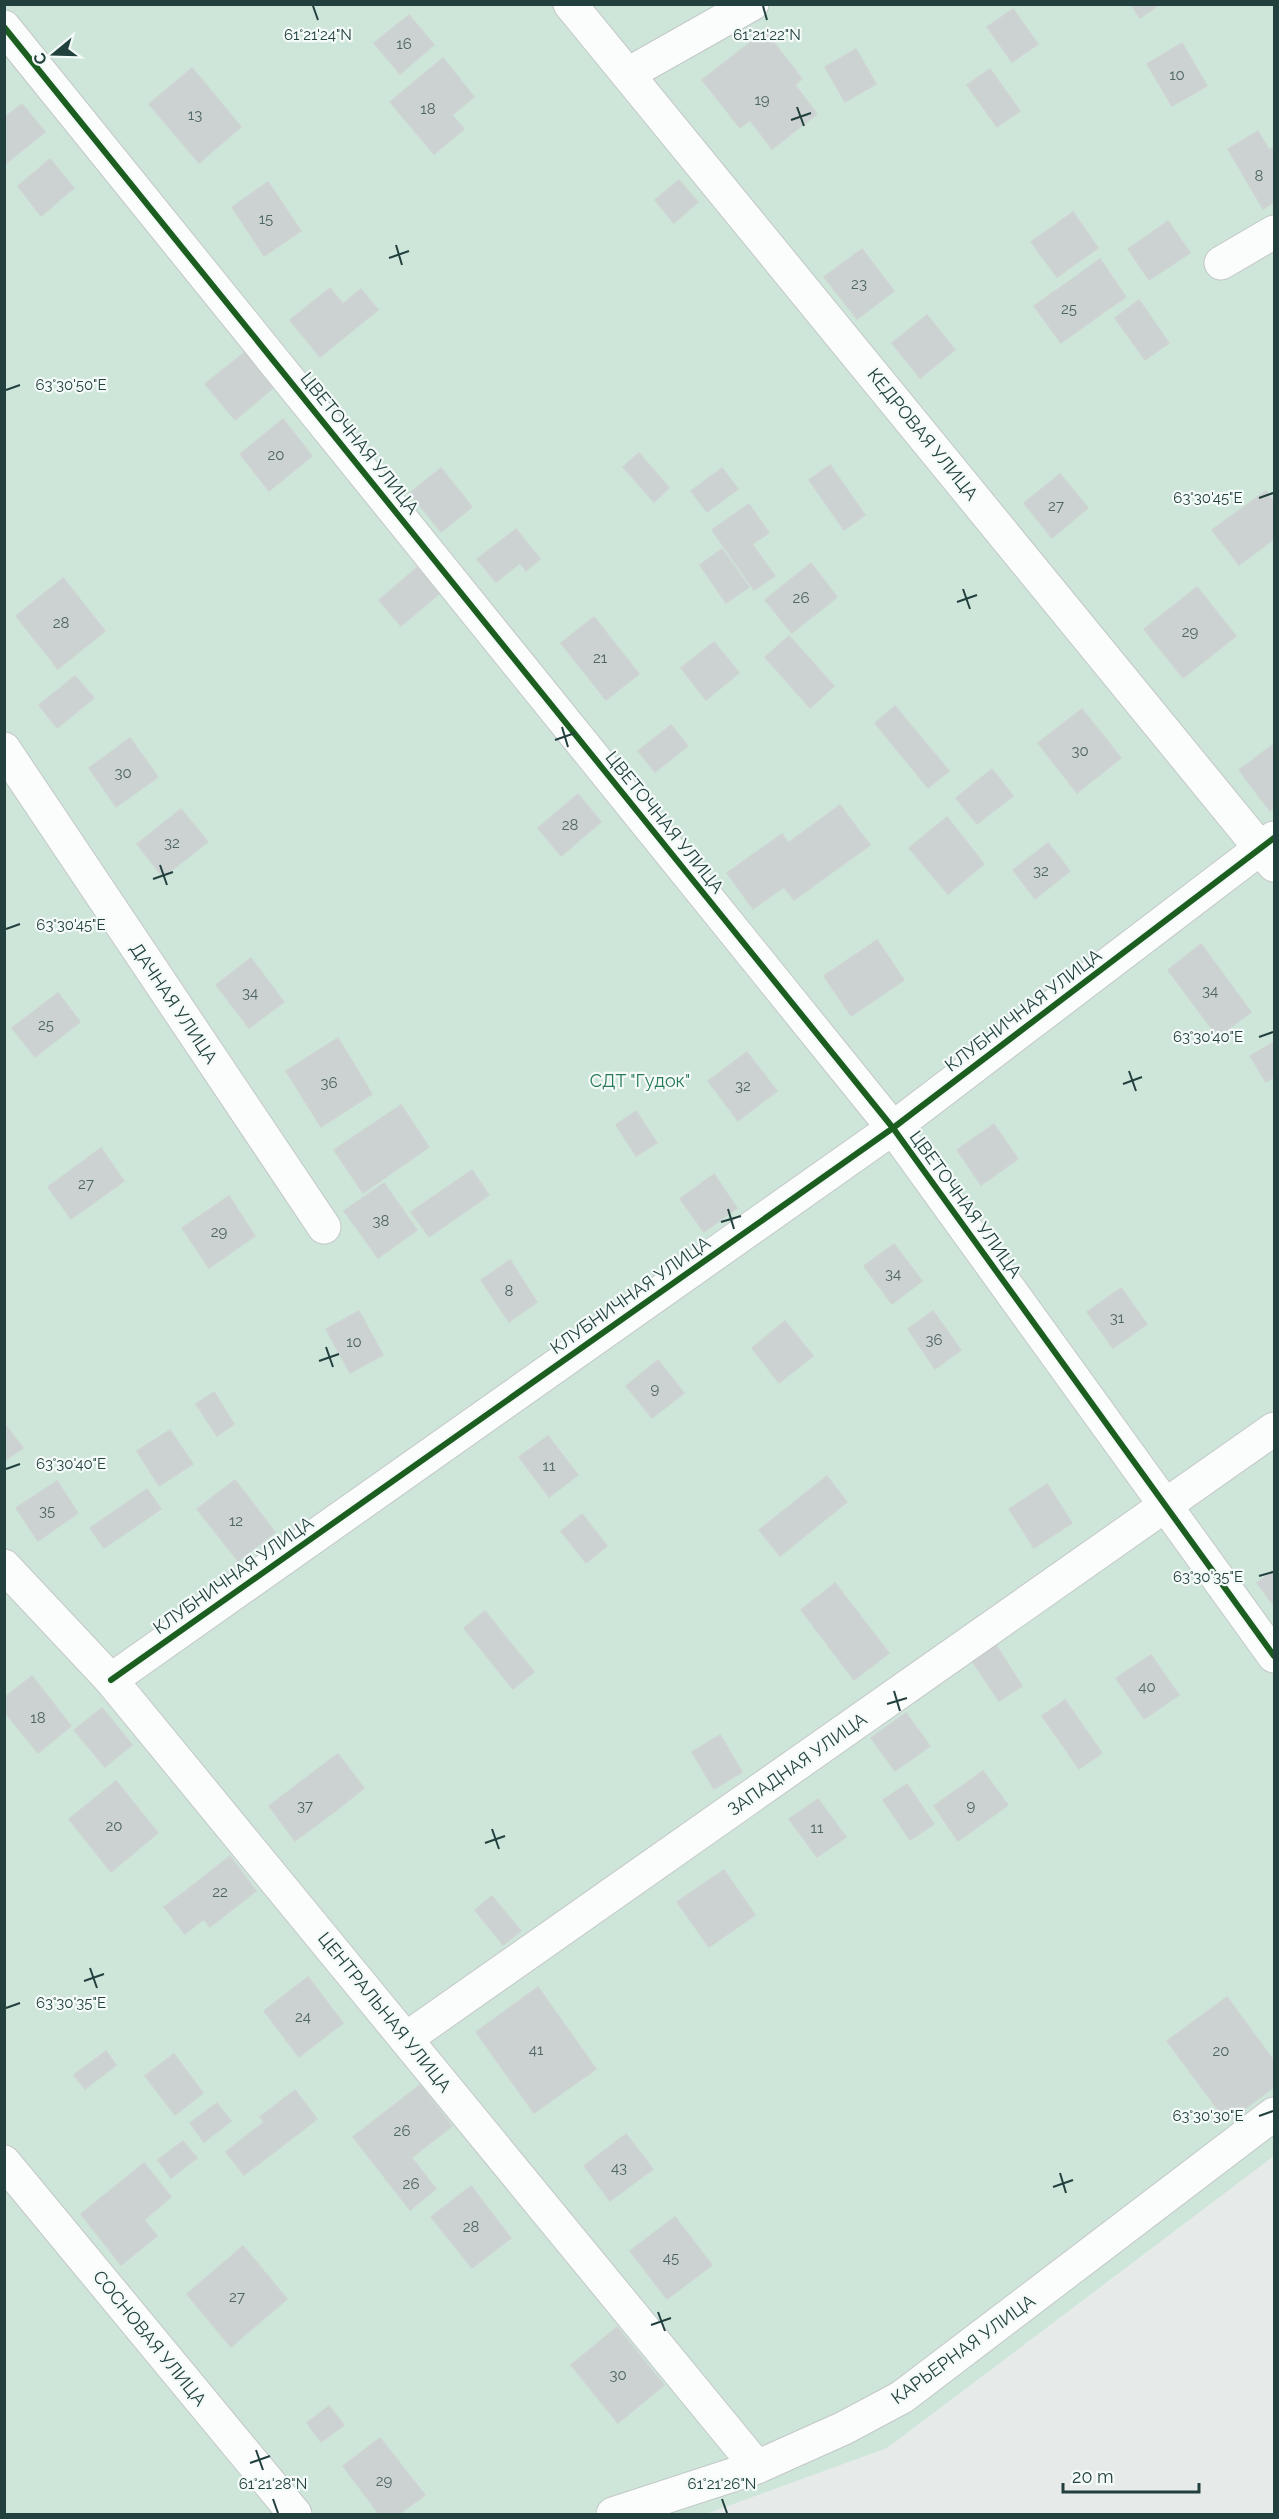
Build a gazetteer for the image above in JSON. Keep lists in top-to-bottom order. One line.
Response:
{"streets":{"street":["КЕДРОВАЯ УЛИЦА","ЦВЕТОЧНАЯ УЛИЦА","ДАЧНАЯ УЛИЦА","КЛУБНИЧНАЯ УЛИЦА","ЗАПАДНАЯ УЛИЦА","ЦЕНТРАЛЬНАЯ УЛИЦА","СОСНОВАЯ УЛИЦА","КАРЬЕРНАЯ УЛИЦА"]},"crossings":[["КЕДРОВАЯ УЛИЦА","КЛУБНИЧНАЯ УЛИЦА"],["ЦВЕТОЧНАЯ УЛИЦА","КЛУБНИЧНАЯ УЛИЦА"],["ЦВЕТОЧНАЯ УЛИЦА","ЗАПАДНАЯ УЛИЦА"],["КЛУБНИЧНАЯ УЛИЦА","ЦЕНТРАЛЬНАЯ УЛИЦА"],["ЗАПАДНАЯ УЛИЦА","ЦЕНТРАЛЬНАЯ УЛИЦА"],["ЦЕНТРАЛЬНАЯ УЛИЦА","КАРЬЕРНАЯ УЛИЦА"]],"parks":["СДТ \"Гудок\""],"house_numbers":["16","10","19","18","13","8","15","23","25","20","27","26","28","29","21","30","30","28","32","32","34","34","25","36","32","27","38","29","34","8","31","36","10","9","11","35","12","40","18","37","9","20","11","22","24","41","20","26","43","26","28","45","27","30","29"],"scale_bar":"20 m","north":"left","coordinates":["61°21'24\"N","61°21'22\"N","63°30'50\"E","63°30'45\"E","63°30'40\"E","63°30'35\"E","63°30'30\"E","61°21'28\"N","61°21'26\"N"]}
